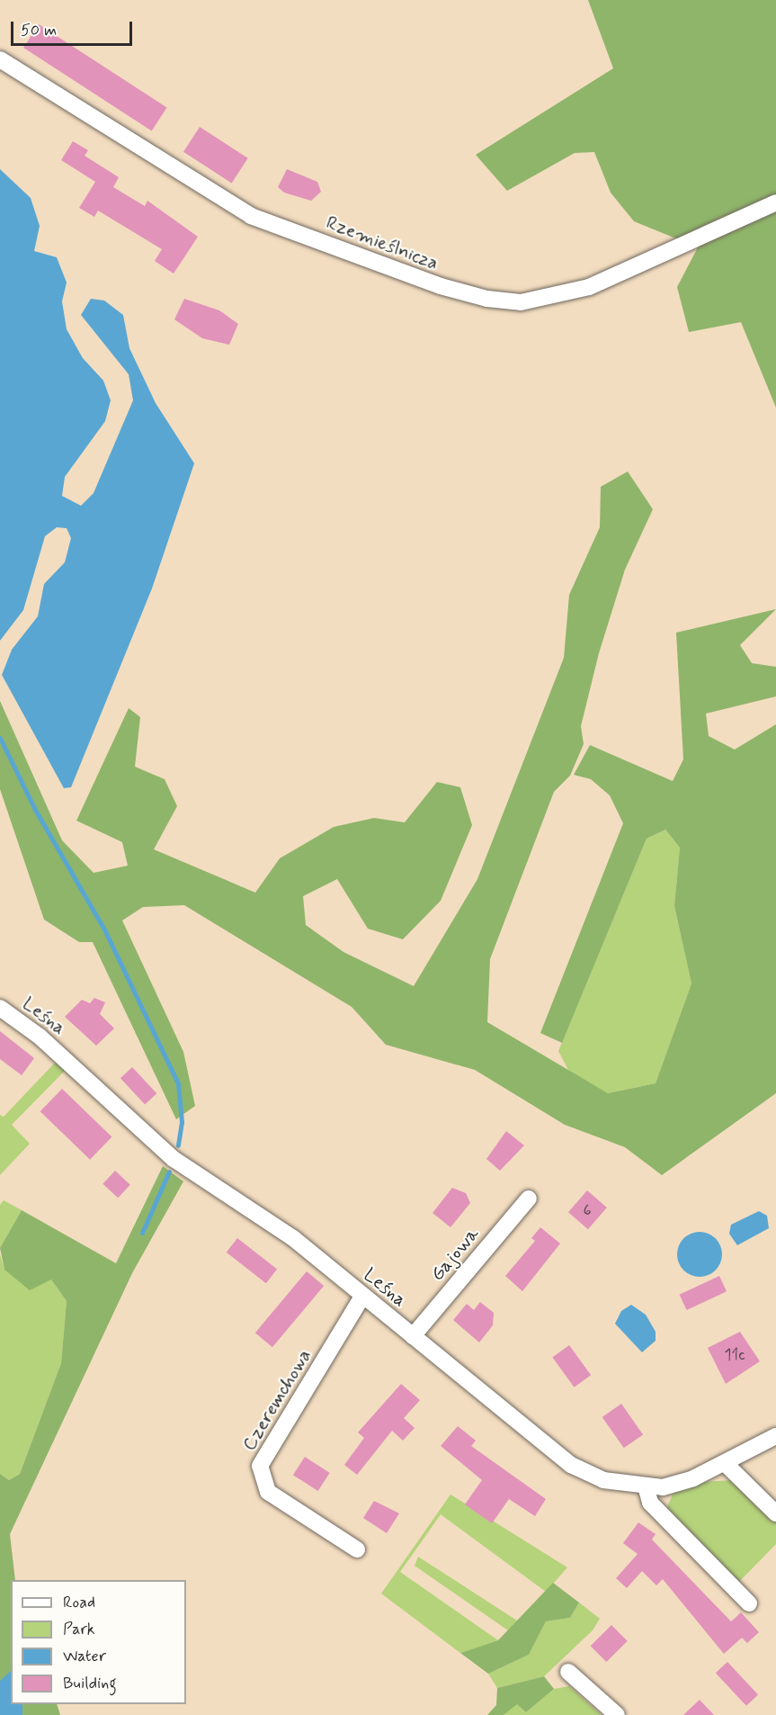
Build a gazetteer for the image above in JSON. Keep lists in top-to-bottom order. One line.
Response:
{"streets":{"street":["Rzemieślnicza","Leśna","Gajowa","Czeremchowa"]},"crossings":[["Leśna","Gajowa"],["Leśna","Czeremchowa"]],"house_numbers":["6","11c"],"legend":["Road","Park","Water","Building"],"scale_bar":"50 m"}
